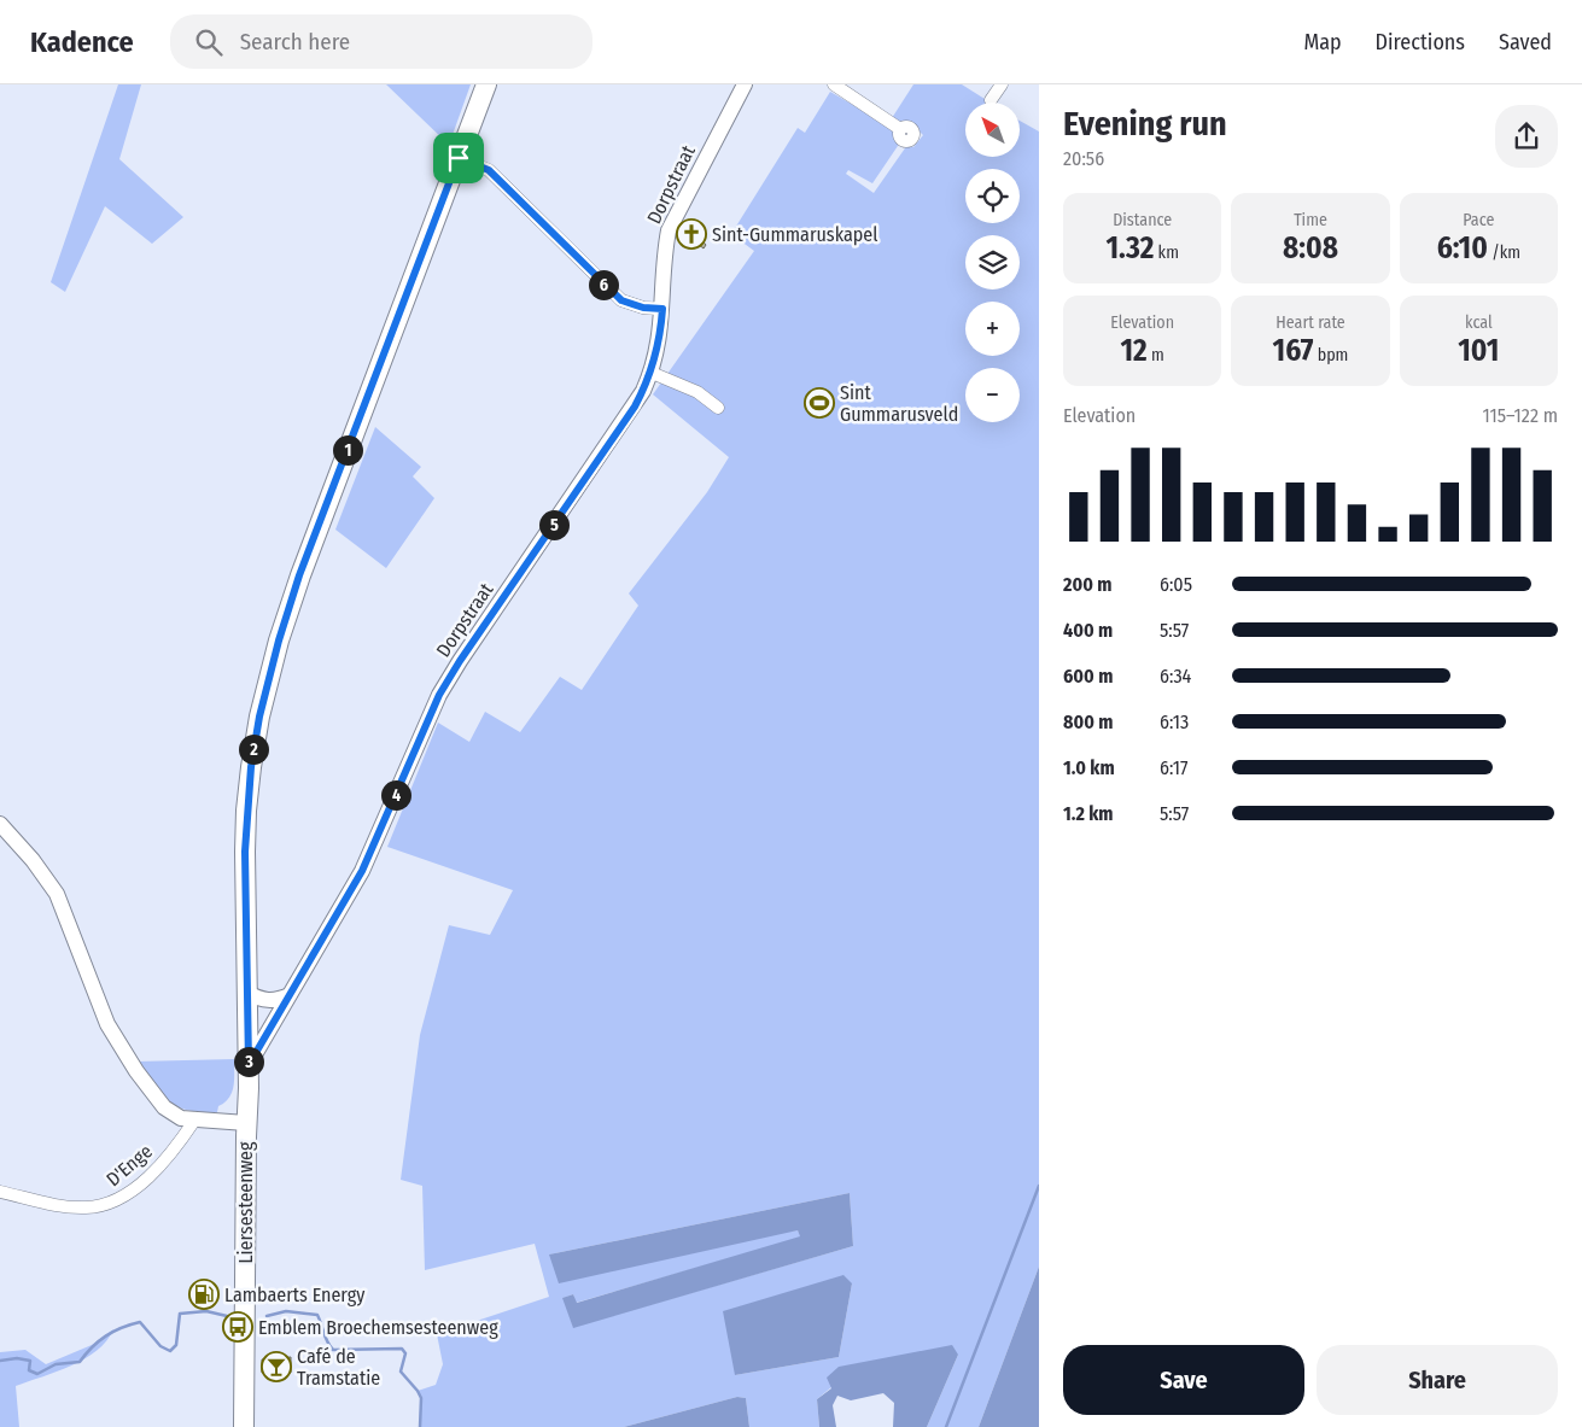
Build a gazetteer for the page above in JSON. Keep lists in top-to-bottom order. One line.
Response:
{"streets":{"main road":["Liersesteenweg"],"street":["Dorpstraat","D'Enge"]},"crossings":[["Dorpstraat","Liersesteenweg"]],"places":{"church":["Sint-Gummaruskapel"],"sports":["Sint Gummarusveld"],"fuel station":["Lambaerts Energy"],"bus stop":["Emblem Broechemsesteenweg"],"bar":["Café de Tramstatie"]},"north":"top left","page":{"header":"Kadence","search":"Search here","nav":["Map","Directions","Saved"],"heading":["Evening run","20:56"],"map_buttons":["+","−"],"stats":[["Distance","1.32 km"],["Time","8:08"],["Pace","6:10 /km"],["Elevation","12 m"],["Heart rate","167 bpm"],["kcal","101"]],"pins":["6","1","5","2","4","3"],"chart":["Elevation","115–122 m"],"list":[{"name":"200 m","note":"6:05"},{"name":"400 m","note":"5:57"},{"name":"600 m","note":"6:34"},{"name":"800 m","note":"6:13"},{"name":"1.0 km","note":"6:17"},{"name":"1.2 km","note":"5:57"}],"buttons":["Save","Share"]}}
